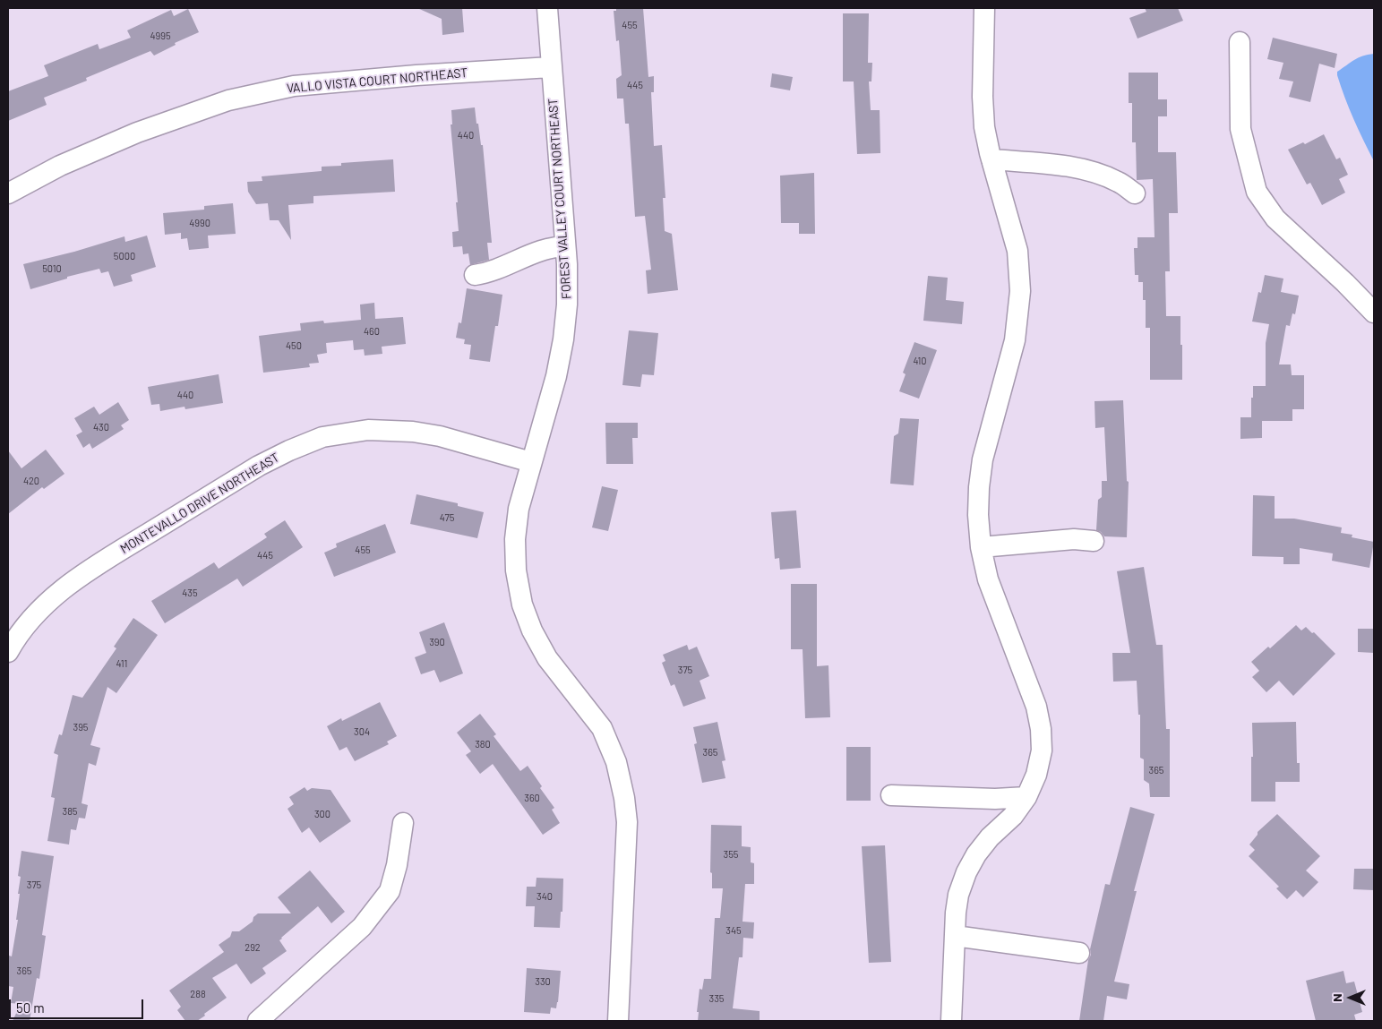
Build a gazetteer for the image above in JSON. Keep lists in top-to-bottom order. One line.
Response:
{"streets":{"street":["VALLO VISTA COURT NORTHEAST","FOREST VALLEY COURT NORTHEAST","MONTEVALLO DRIVE NORTHEAST"]},"crossings":[["VALLO VISTA COURT NORTHEAST","FOREST VALLEY COURT NORTHEAST"],["FOREST VALLEY COURT NORTHEAST","MONTEVALLO DRIVE NORTHEAST"]],"house_numbers":["455","4995","445","440","4990","5000","5010","460","450","410","440","430","420","475","455","445","435","390","411","375","395","304","380","365","365","360","385","300","355","375","340","345","292","365","330","288","335"],"scale_bar":"50 m","north":"left"}
